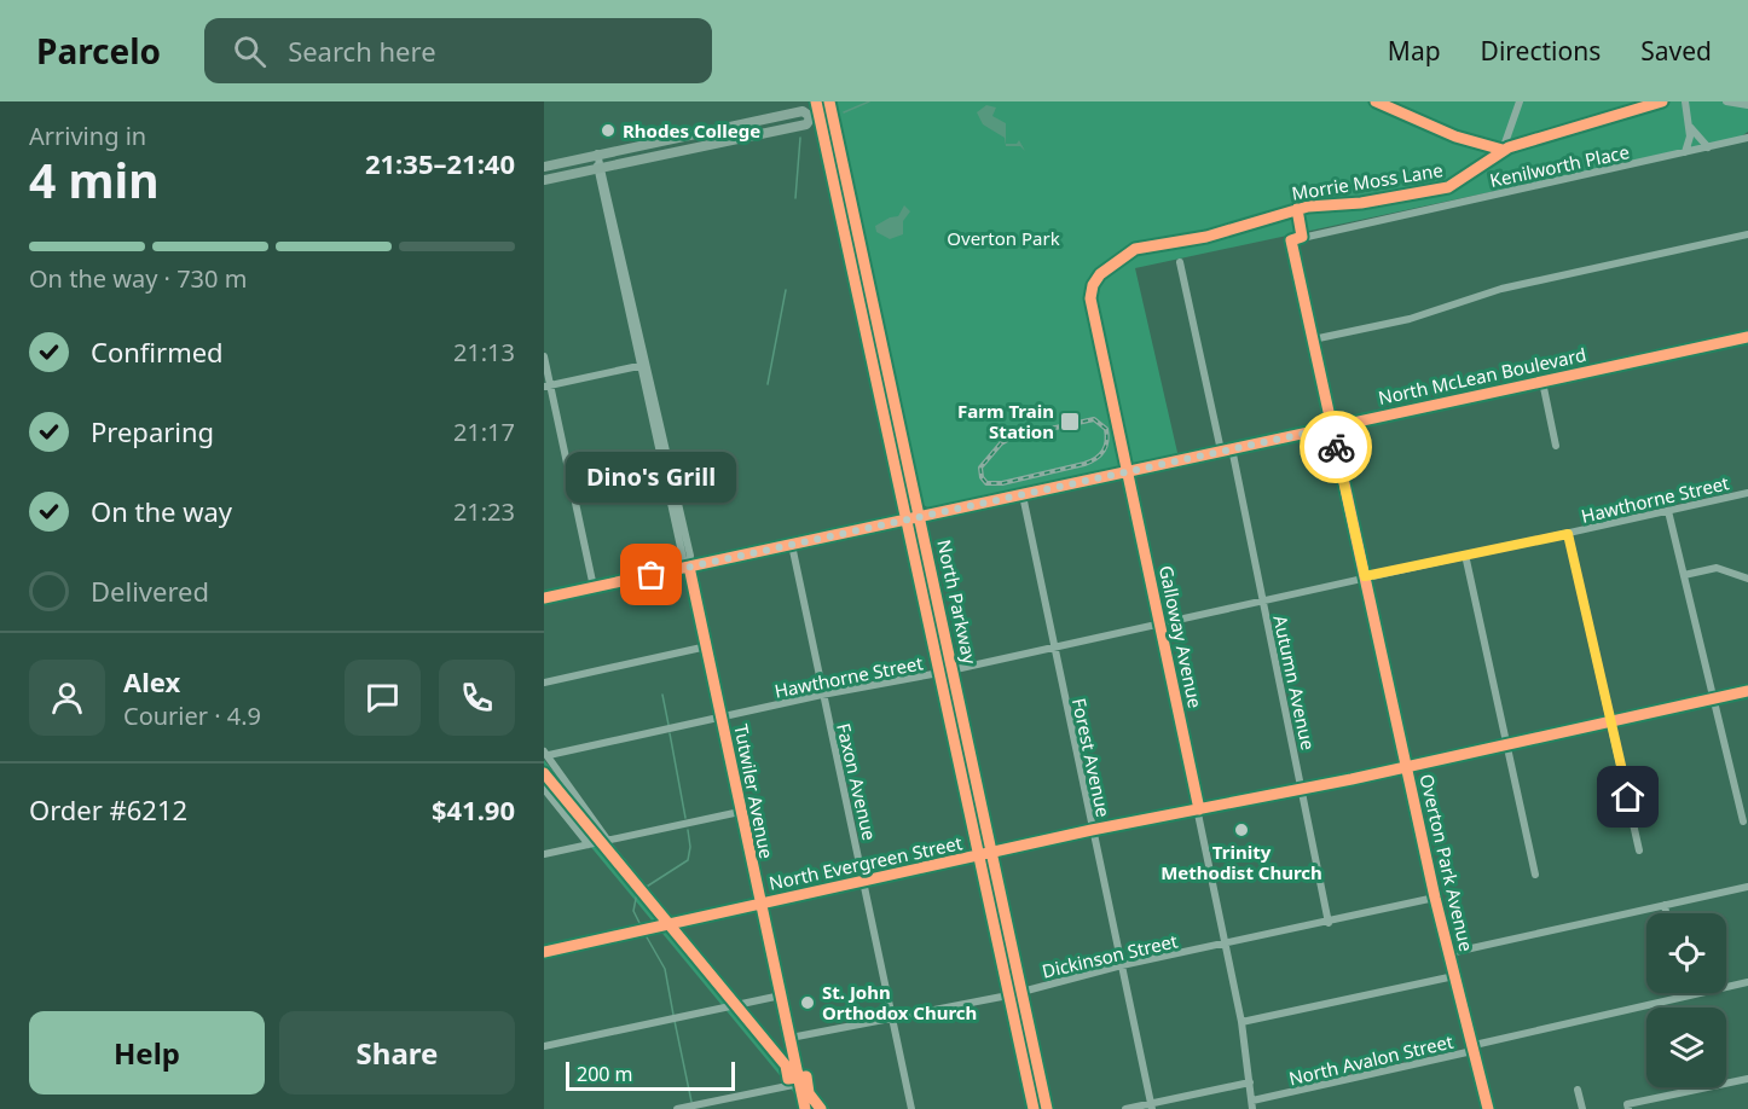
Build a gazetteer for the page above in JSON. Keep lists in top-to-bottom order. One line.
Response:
{"streets":{"main road":["North McLean Boulevard","North Parkway"],"street":["Kenilworth Place","Morrie Moss Lane","Hawthorne Street","Galloway Avenue","Autumn Avenue","Forest Avenue","Faxon Avenue","Tutwiler Avenue","North Evergreen Street","Overton Park Avenue","Dickinson Street","North Avalon Street"]},"crossings":[["Kenilworth Place","Overton Park Avenue"],["Morrie Moss Lane","Galloway Avenue"],["North McLean Boulevard","North Parkway"],["North McLean Boulevard","Galloway Avenue"],["North McLean Boulevard","Autumn Avenue"],["North McLean Boulevard","Forest Avenue"],["North McLean Boulevard","Faxon Avenue"],["North McLean Boulevard","Tutwiler Avenue"],["North McLean Boulevard","Overton Park Avenue"],["Hawthorne Street","North Parkway"],["Hawthorne Street","Galloway Avenue"],["Hawthorne Street","Autumn Avenue"],["Hawthorne Street","Forest Avenue"],["Hawthorne Street","Faxon Avenue"],["Hawthorne Street","Tutwiler Avenue"],["Hawthorne Street","Overton Park Avenue"],["North Parkway","North Evergreen Street"],["North Parkway","Dickinson Street"],["Galloway Avenue","North Evergreen Street"],["Galloway Avenue","Dickinson Street"],["Galloway Avenue","North Avalon Street"],["Autumn Avenue","North Evergreen Street"],["Autumn Avenue","Dickinson Street"],["Forest Avenue","North Evergreen Street"],["Forest Avenue","Dickinson Street"],["Faxon Avenue","North Evergreen Street"],["Faxon Avenue","Dickinson Street"],["Tutwiler Avenue","North Evergreen Street"],["Tutwiler Avenue","Dickinson Street"],["North Evergreen Street","Overton Park Avenue"],["Overton Park Avenue","Dickinson Street"],["Overton Park Avenue","North Avalon Street"]],"parks":["Overton Park"],"places":{"other":["Rhodes College","Dino's Grill","Trinity Methodist Church","St. John Orthodox Church"],"transit":["Farm Train Station"]},"scale_bar":"200 m","page":{"header":"Parcelo","search":"Search here","nav":["Map","Directions","Saved"],"heading":["4 min","Arriving in","21:35–21:40"],"panel":["Alex","Courier · 4.9","Order #6212","$41.90"],"bar":"On the way · 730 m","list":[["Confirmed","21:13"],["Preparing","21:17"],["On the way","21:23"],"Delivered"],"bubble":"Dino's Grill","buttons":["Help","Share"],"scale":"200 m"}}
